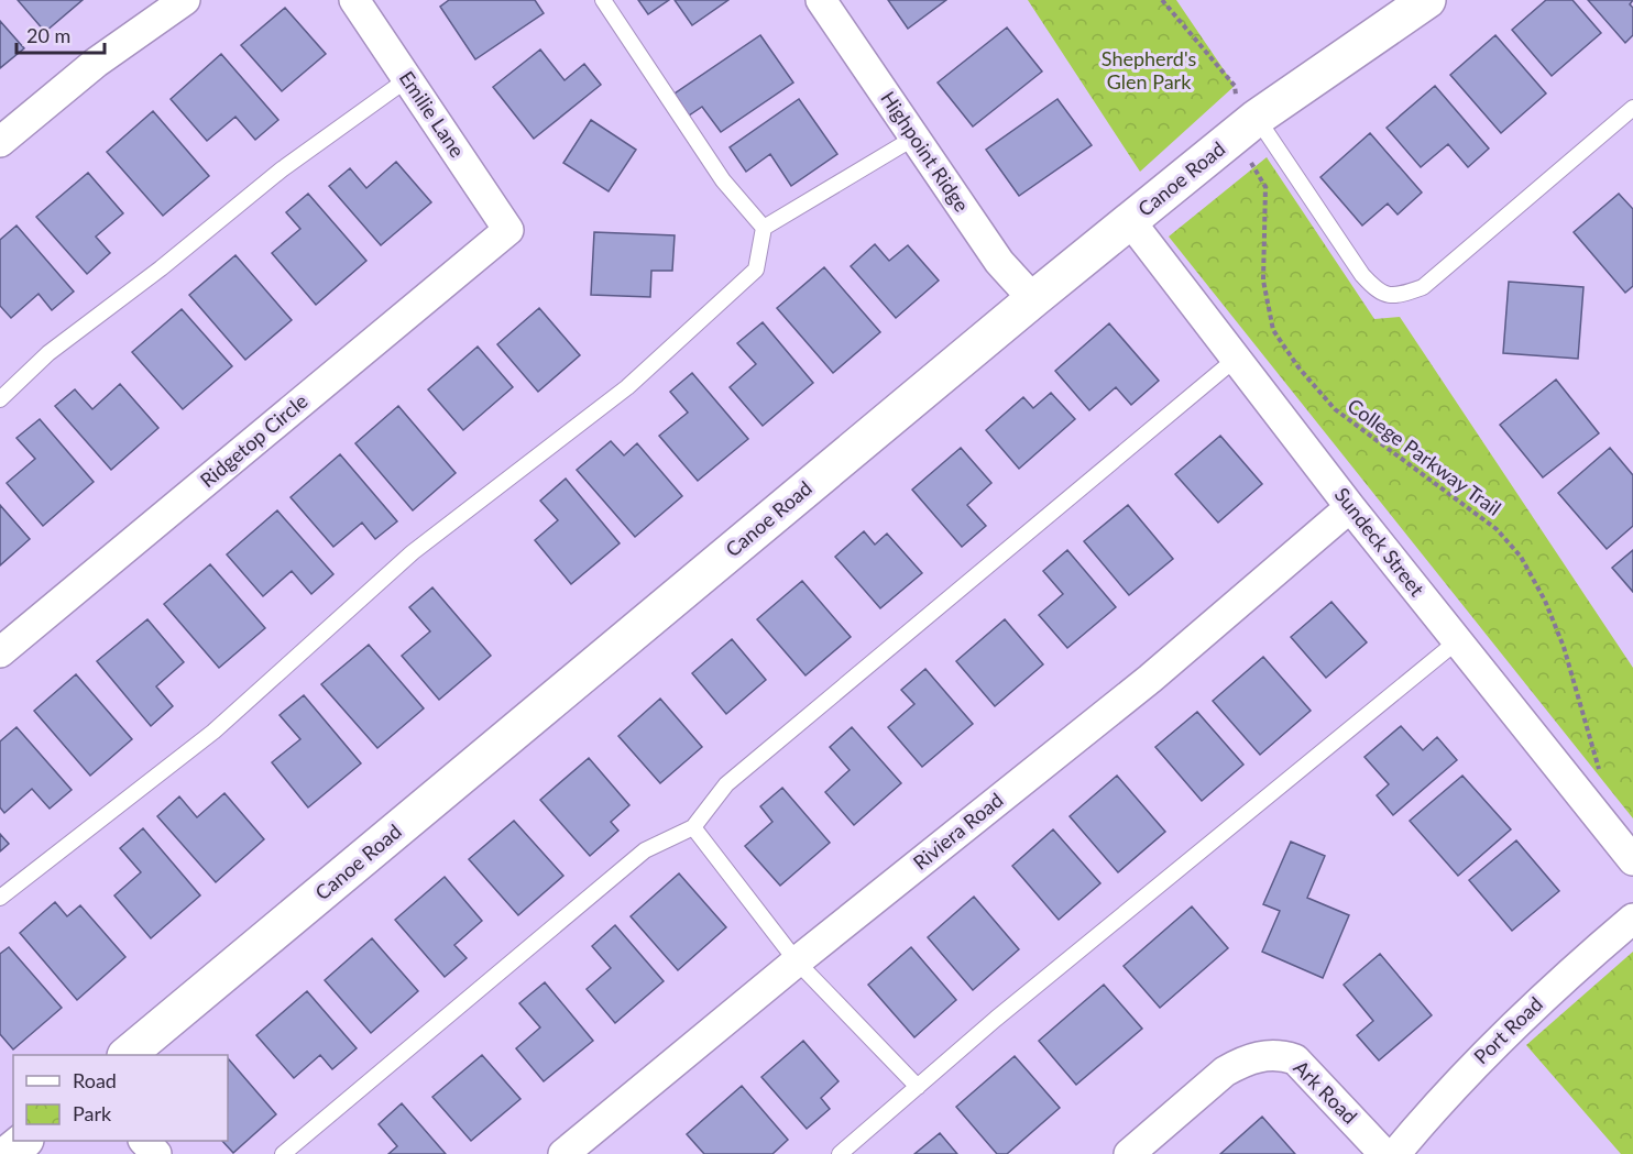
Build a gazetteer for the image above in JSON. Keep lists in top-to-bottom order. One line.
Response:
{"streets":{"street":["Emilie Lane","Highpoint Ridge","Canoe Road","Ridgetop Circle","Sundeck Street","Riviera Road","Port Road","Ark Road"],"path":["College Parkway Trail"]},"crossings":[["Emilie Lane","Ridgetop Circle"],["Highpoint Ridge","Canoe Road"],["Canoe Road","College Parkway Trail"],["Canoe Road","Sundeck Street"],["Sundeck Street","Riviera Road"]],"parks":["Shepherd's Glen Park"],"legend":["Road","Park"],"scale_bar":"20 m"}
